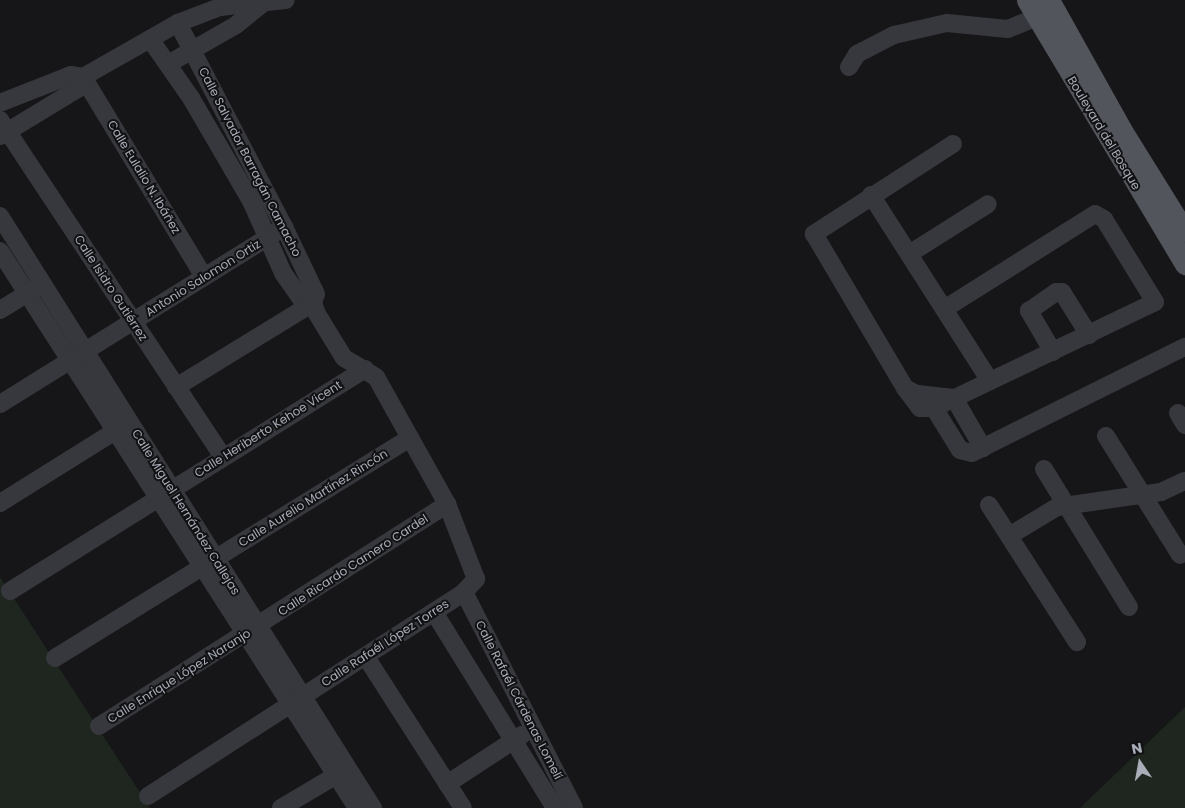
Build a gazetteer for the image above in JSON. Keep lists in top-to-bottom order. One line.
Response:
{"streets":{"main road":["Boulevard del Bosque"],"street":["Calle Salvador Barragán Camacho","Calle Eulalio N. Ibáñez","Antonio Salomon Ortiz","Calle Isidro Gutiérrez","Calle Heriberto Kehoe Vicent","Calle Aurelio Martínez Rincón","Calle Miguel Hernández Callejas","Calle Ricardo Camero Cardel","Calle Rafaél López Torres","Calle Enrique López Naranjo","Calle Rafaél Cárdenas Lomelí"]},"crossings":[["Calle Salvador Barragán Camacho","Antonio Salomon Ortiz"],["Calle Salvador Barragán Camacho","Calle Heriberto Kehoe Vicent"],["Calle Salvador Barragán Camacho","Calle Aurelio Martínez Rincón"],["Calle Salvador Barragán Camacho","Calle Ricardo Camero Cardel"],["Calle Salvador Barragán Camacho","Calle Rafaél López Torres"],["Calle Eulalio N. Ibáñez","Antonio Salomon Ortiz"],["Antonio Salomon Ortiz","Calle Isidro Gutiérrez"],["Antonio Salomon Ortiz","Calle Miguel Hernández Callejas"],["Calle Isidro Gutiérrez","Calle Heriberto Kehoe Vicent"],["Calle Heriberto Kehoe Vicent","Calle Miguel Hernández Callejas"],["Calle Aurelio Martínez Rincón","Calle Miguel Hernández Callejas"],["Calle Miguel Hernández Callejas","Calle Ricardo Camero Cardel"],["Calle Miguel Hernández Callejas","Calle Rafaél López Torres"],["Calle Miguel Hernández Callejas","Calle Enrique López Naranjo"],["Calle Ricardo Camero Cardel","Calle Enrique López Naranjo"],["Calle Rafaél López Torres","Calle Rafaél Cárdenas Lomelí"]],"north":"top"}
